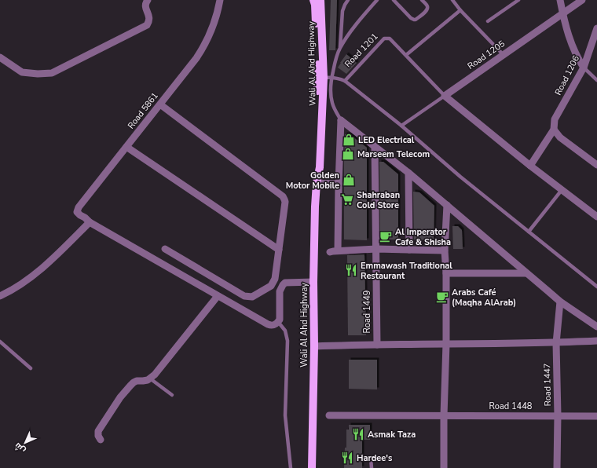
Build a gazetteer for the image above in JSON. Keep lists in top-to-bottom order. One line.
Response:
{"streets":{"main road":["Wali Al Ahd Highway"],"street":["Road 1205","Road 1206","Road 5861","Road 1449","Road 1447","Road 1448"],"lane":["Road 1201"]},"crossings":[["Road 1201","Road 1205"],["Road 1447","Road 1448"]],"places":{"shop":["LED Electrical","Marseem Telecom","Golden Motor Mobile"],"supermarket":["Shahraban Cold Store"],"cafe":["Al Imperator Cafe & Shisha","Arabs Café (Maqha AlArab)"],"restaurant":["Emmawash Traditional Restaurant","Asmak Taza","Hardee's"]},"north":"bottom left"}
